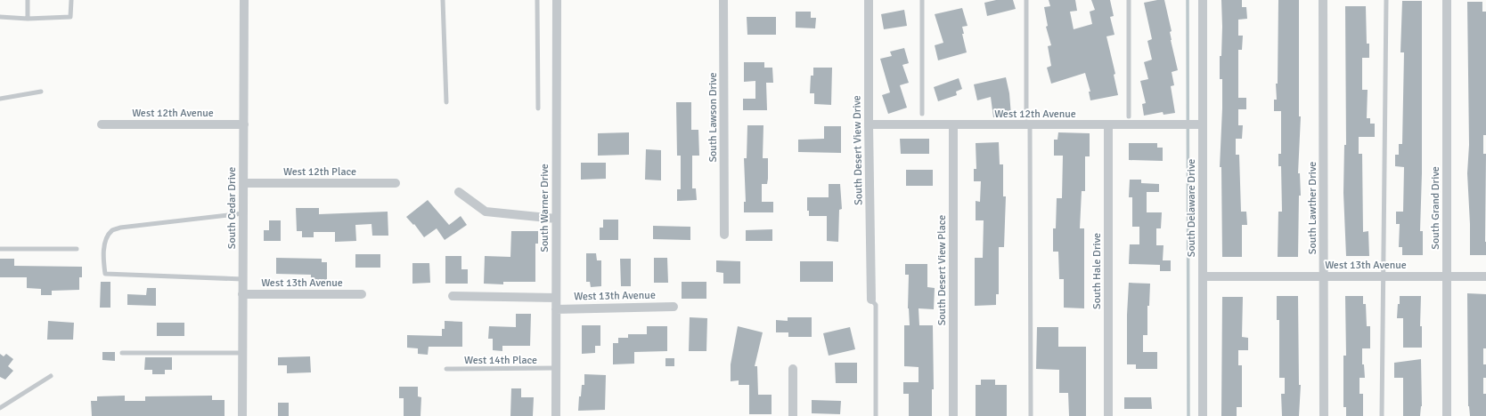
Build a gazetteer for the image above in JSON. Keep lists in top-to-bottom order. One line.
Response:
{"streets":{"street":["West 12th Avenue","South Lawson Drive","South Desert View Drive","West 12th Place","South Cedar Drive","South Warner Drive","South Delaware Drive","South Lawther Drive","South Grand Drive","West 13th Avenue","South Desert View Place","South Hale Drive"],"lane":["West 14th Place"]},"crossings":[["West 12th Avenue","South Desert View Drive"],["West 12th Avenue","South Cedar Drive"],["West 12th Avenue","South Delaware Drive"],["West 12th Avenue","South Desert View Place"],["West 12th Avenue","South Hale Drive"],["West 12th Place","South Cedar Drive"],["South Cedar Drive","West 13th Avenue"],["South Warner Drive","West 13th Avenue"],["South Warner Drive","West 14th Place"],["South Delaware Drive","West 13th Avenue"],["South Lawther Drive","West 13th Avenue"],["South Grand Drive","West 13th Avenue"]]}
